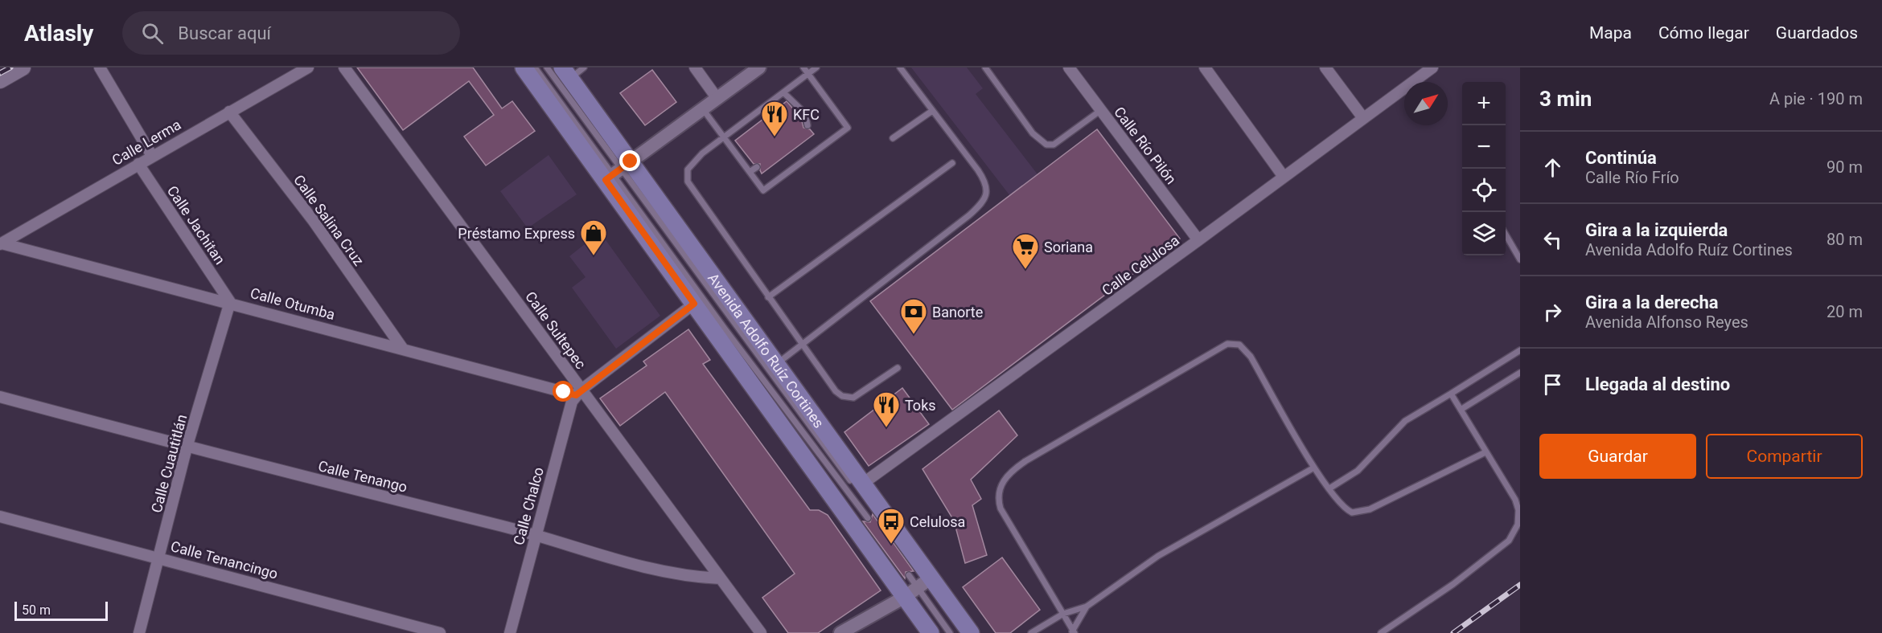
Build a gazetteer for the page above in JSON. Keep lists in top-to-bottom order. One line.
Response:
{"streets":{"main road":["Avenida Adolfo Ruíz Cortines"],"street":["Calle Lerma","Calle Río Pilón","Calle Salina Cruz","Calle Jachitan","Calle Celulosa","Calle Otumba","Calle Sultepec","Calle Cuautitlán","Calle Tenango","Calle Chalco","Calle Tenancingo"]},"crossings":[["Calle Lerma","Calle Salina Cruz"],["Calle Lerma","Calle Jachitan"],["Calle Lerma","Calle Otumba"],["Calle Río Pilón","Calle Celulosa"],["Calle Salina Cruz","Calle Otumba"],["Calle Jachitan","Calle Otumba"],["Calle Jachitan","Calle Cuautitlán"],["Calle Celulosa","Avenida Adolfo Ruíz Cortines"],["Calle Otumba","Calle Sultepec"],["Calle Otumba","Calle Cuautitlán"],["Calle Otumba","Calle Chalco"],["Calle Sultepec","Calle Tenango"],["Calle Sultepec","Calle Chalco"],["Calle Cuautitlán","Calle Tenango"],["Calle Cuautitlán","Calle Tenancingo"],["Calle Tenango","Calle Chalco"]],"places":{"restaurant":["KFC","Toks"],"shop":["Préstamo Express"],"supermarket":["Soriana"],"bank":["Banorte"],"bus stop":["Celulosa"]},"scale_bar":"50 m","north":"top right","page":{"header":"Atlasly","search":"Buscar aquí","nav":["Mapa","Cómo llegar","Guardados"],"heading":["3 min","A pie · 190 m"],"map_buttons":["+","−"],"list":[["Continúa","Calle Río Frío","90 m"],["Gira a la izquierda","Avenida Adolfo Ruíz Cortines","80 m"],["Gira a la derecha","Avenida Alfonso Reyes","20 m"],"Llegada al destino"],"buttons":["Guardar","Compartir"],"scale":"50 m"}}
